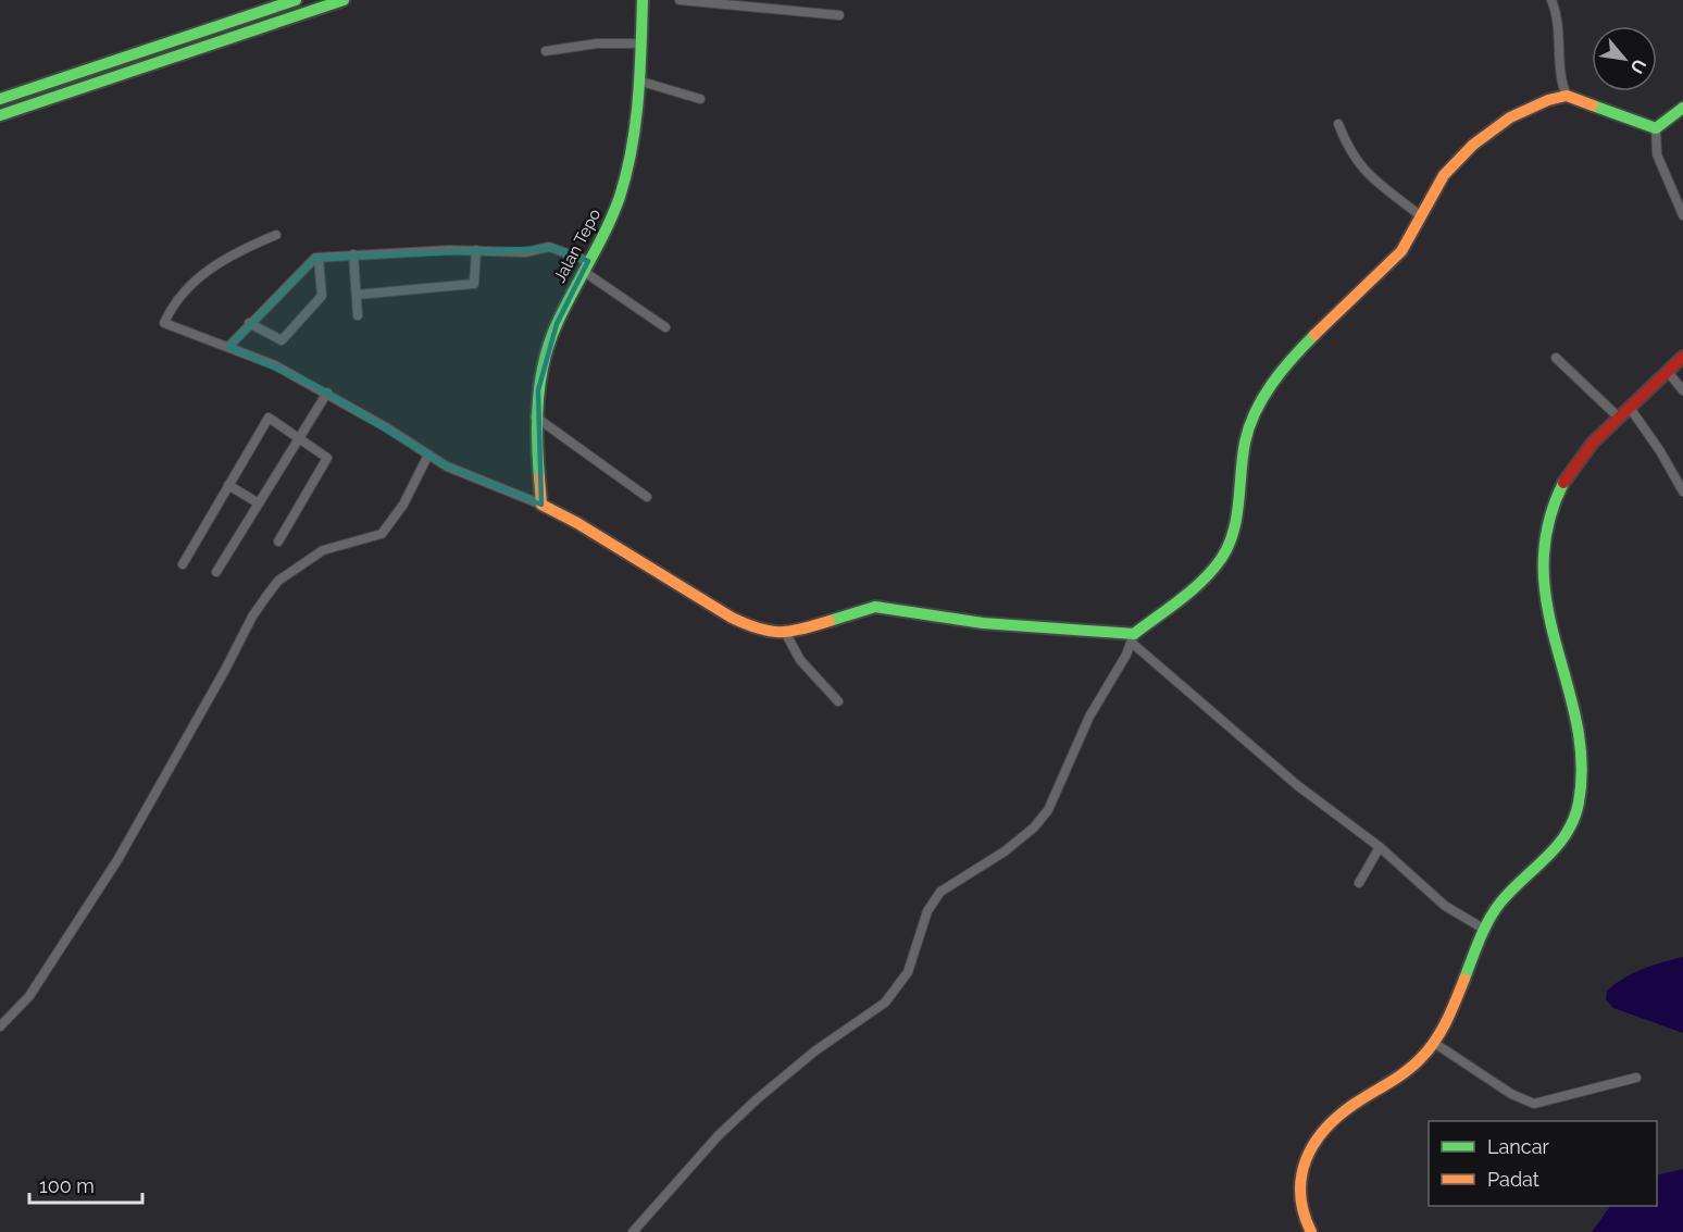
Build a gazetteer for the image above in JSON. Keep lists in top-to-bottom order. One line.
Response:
{"streets":{"main road":["Jalan Tepo"]},"legend":["Lancar","Padat"],"scale_bar":"100 m","north":"bottom right"}
